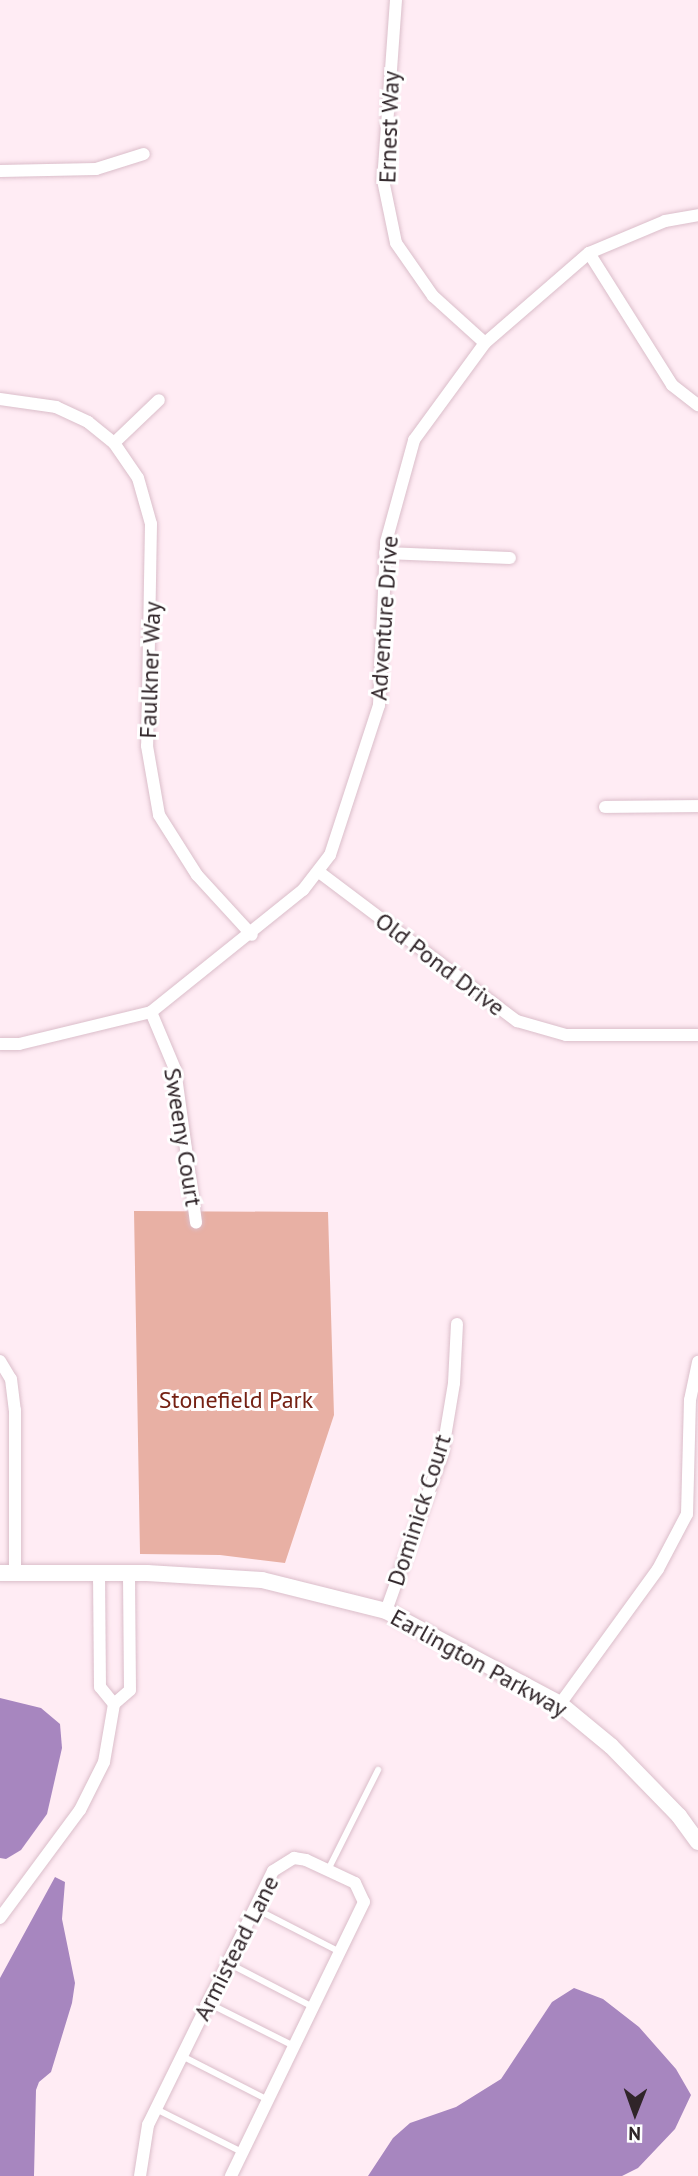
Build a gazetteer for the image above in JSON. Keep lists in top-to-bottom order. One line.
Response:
{"streets":{"street":["Ernest Way","Adventure Drive","Faulkner Way","Old Pond Drive","Sweeny Court","Dominick Court","Earlington Parkway","Armistead Lane"]},"crossings":[["Ernest Way","Adventure Drive"],["Adventure Drive","Faulkner Way"],["Adventure Drive","Old Pond Drive"],["Adventure Drive","Sweeny Court"],["Dominick Court","Earlington Parkway"]],"parks":["Stonefield Park"],"north":"bottom"}
